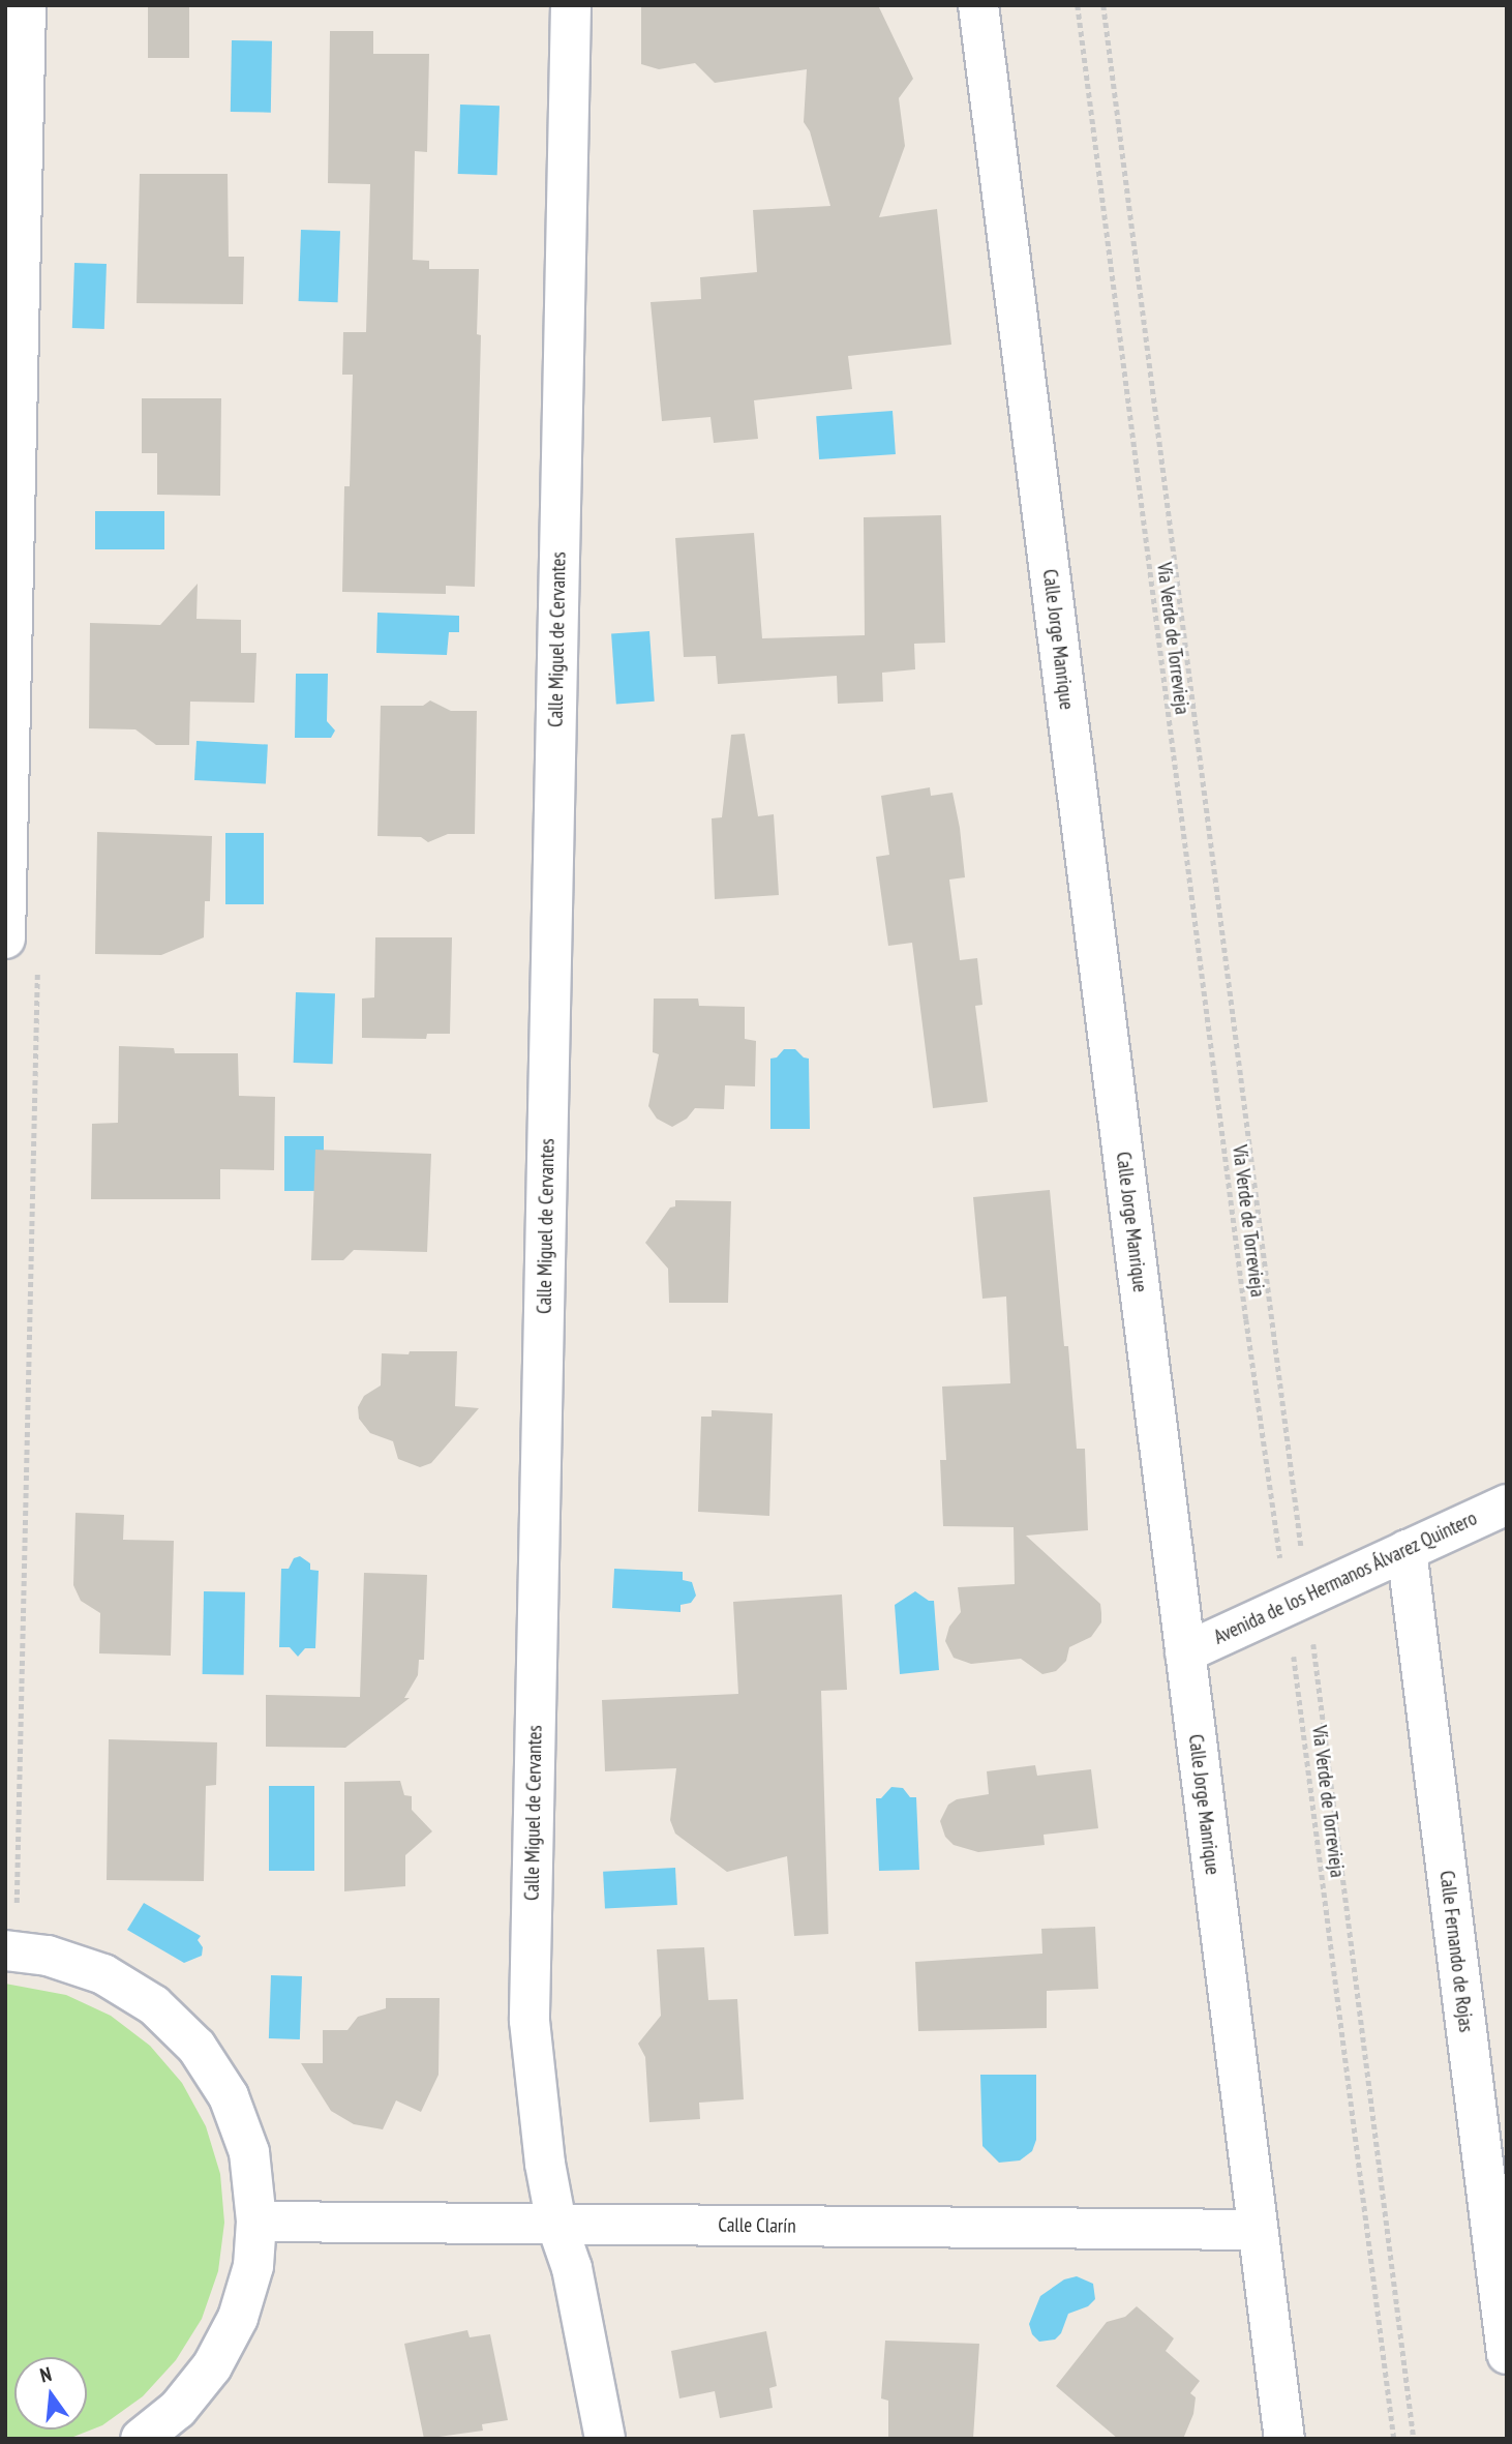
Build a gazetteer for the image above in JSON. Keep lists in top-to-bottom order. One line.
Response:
{"streets":{"street":["Calle Miguel de Cervantes","Calle Jorge Manrique","Avenida de los Hermanos Álvarez Quintero","Calle Fernando de Rojas","Calle Clarín"],"path":["Vía Verde de Torrevieja"]},"crossings":[["Vía Verde de Torrevieja","Avenida de los Hermanos Álvarez Quintero"],["Calle Miguel de Cervantes","Calle Clarín"],["Calle Jorge Manrique","Avenida de los Hermanos Álvarez Quintero"],["Calle Jorge Manrique","Calle Clarín"],["Avenida de los Hermanos Álvarez Quintero","Calle Fernando de Rojas"]],"north":"top"}
